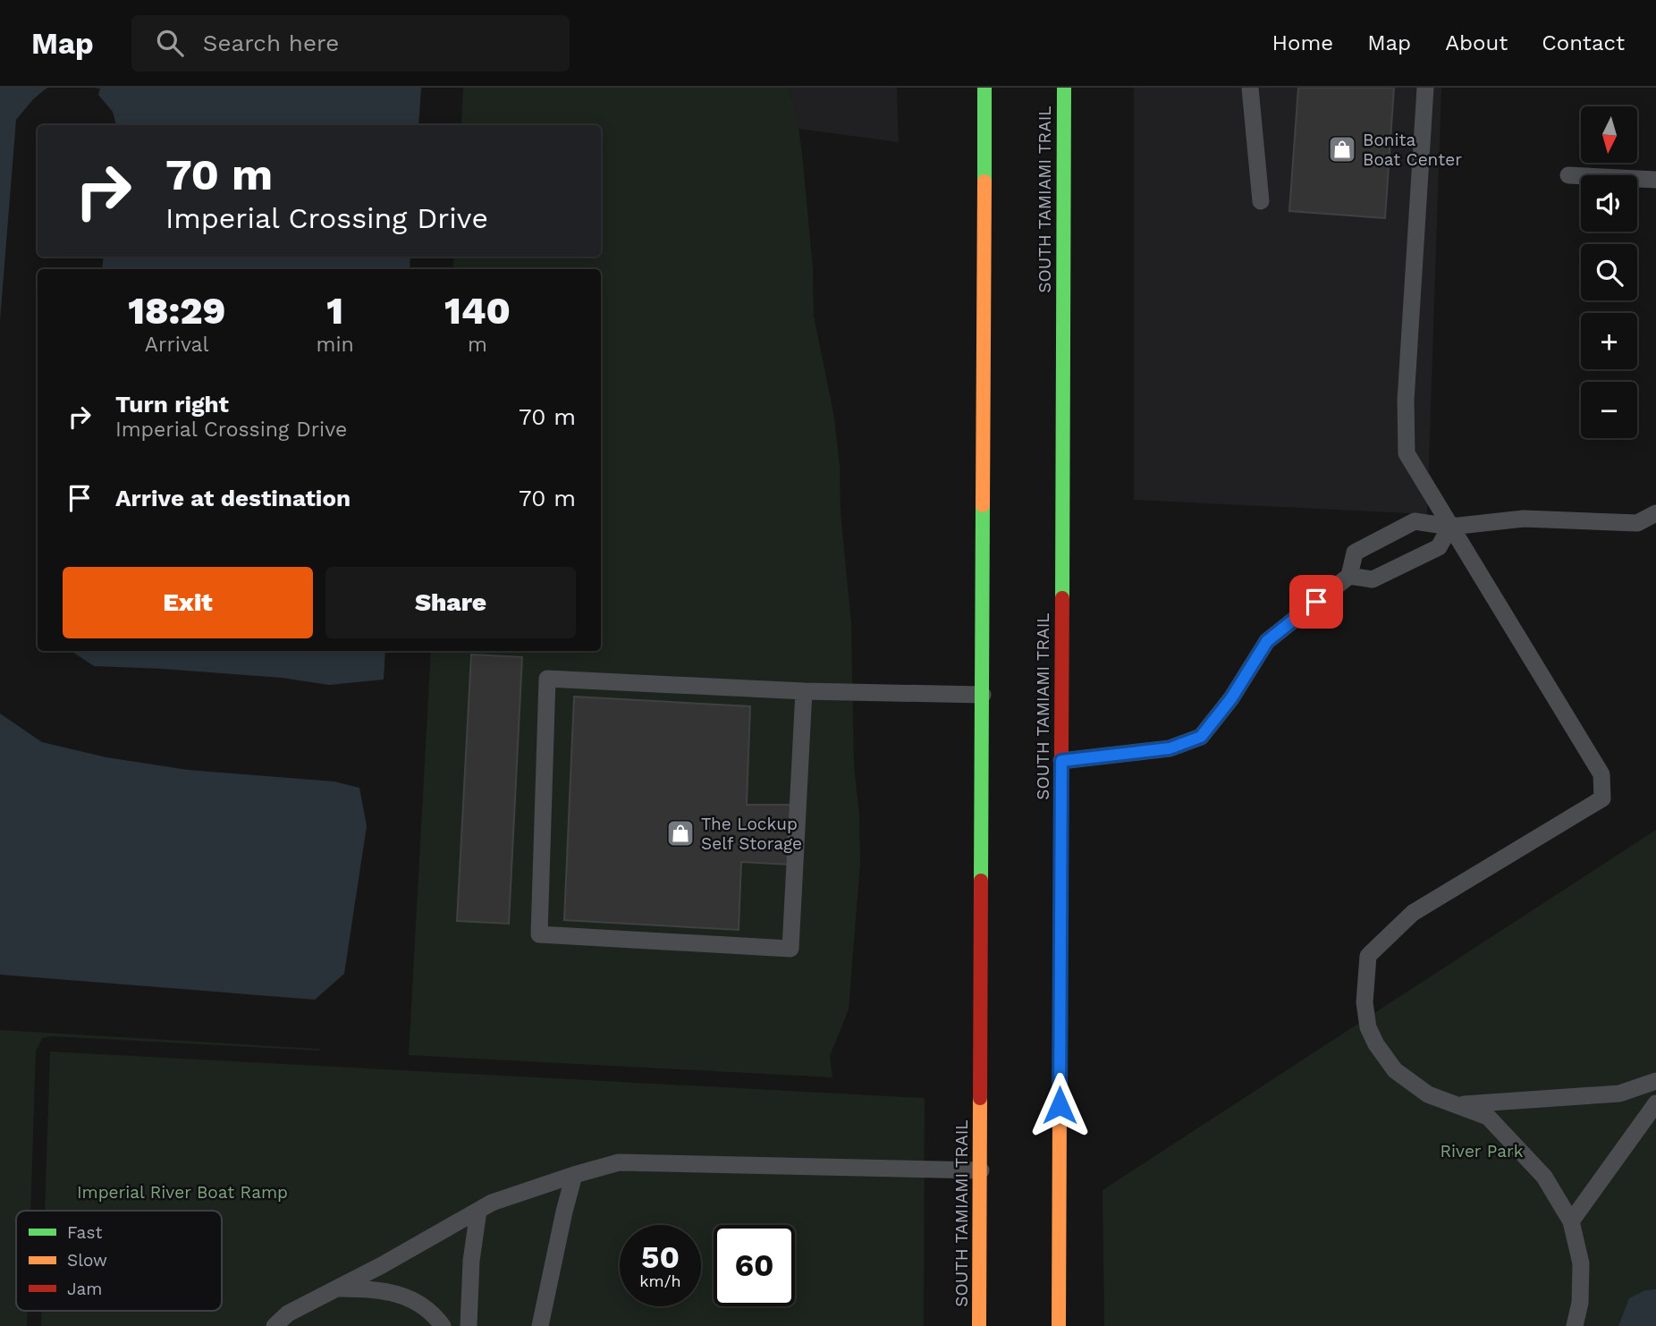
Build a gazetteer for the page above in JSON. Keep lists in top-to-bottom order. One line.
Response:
{"streets":{"main road":["SOUTH TAMIAMI TRAIL"]},"parks":["River Park","Imperial River Boat Ramp"],"places":{"shop":["Bonita Boat Center","The Lockup Self Storage"]},"legend":["Fast","Slow","Jam"],"north":"bottom","page":{"header":"Map","search":"Search here","nav":["Home","Map","About","Contact"],"map_buttons":["+","−"],"turn":["70 m","Imperial Crossing Drive"],"eta":["18:29","Arrival","1","min","140","m"],"list":[{"name":"Turn right","note":"Imperial Crossing Drive","value":"70 m"},{"name":"Arrive at destination","value":"70 m"}],"buttons":["Exit","Share"],"speed":"50 km/h","limit":"60"}}
